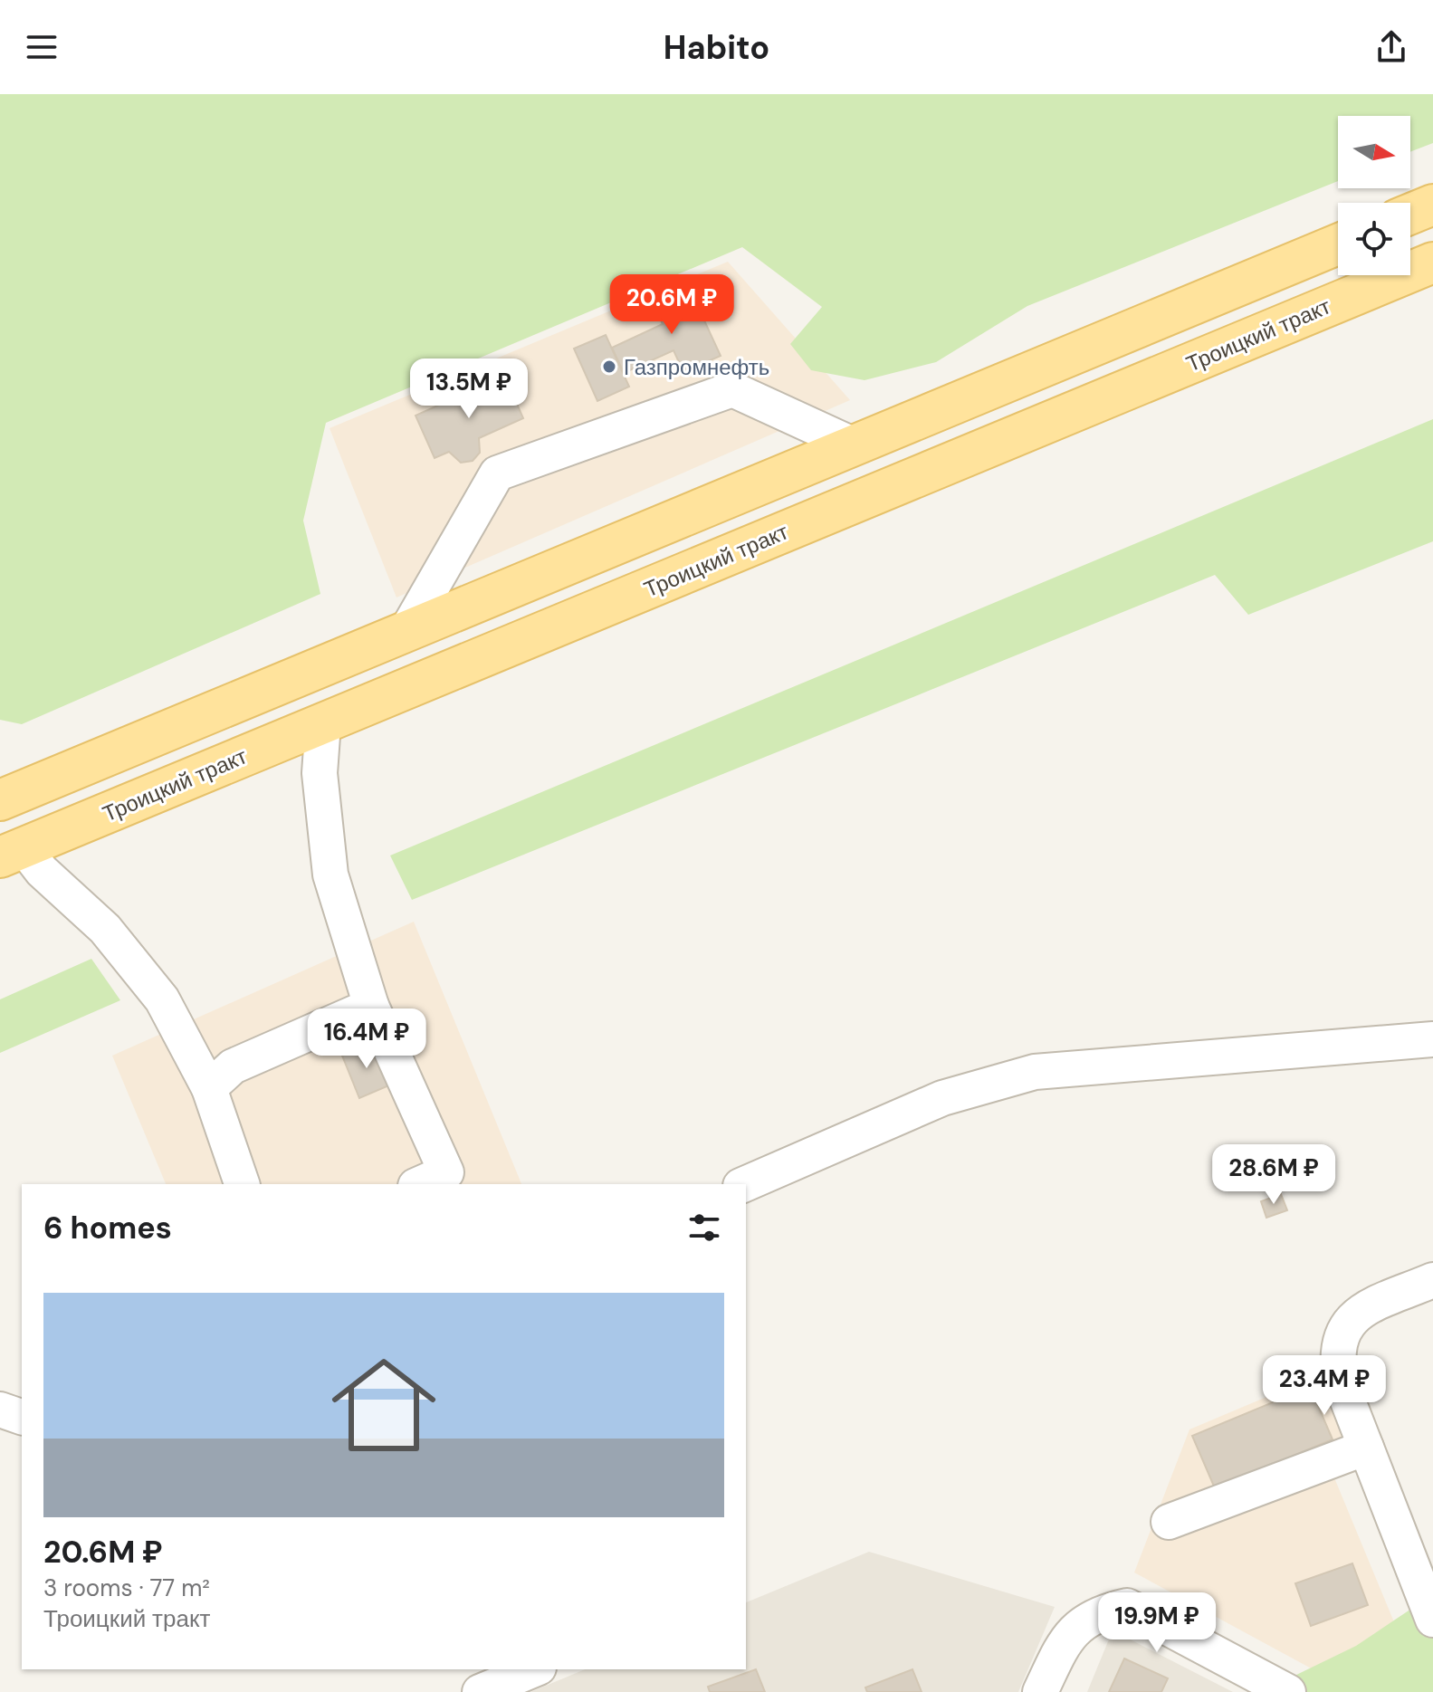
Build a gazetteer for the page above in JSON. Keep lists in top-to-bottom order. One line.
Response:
{"streets":{"main road":["Троицкий тракт"]},"places":["Газпромнефть"],"north":"right","page":{"header":"Habito","price":["20.6M ₽","13.5M ₽","16.4M ₽","28.6M ₽","23.4M ₽","19.9M ₽"],"heading":"6 homes","list":[{"name":"20.6M ₽","note":"3 rooms · 77 m² · Троицкий тракт"}]}}
